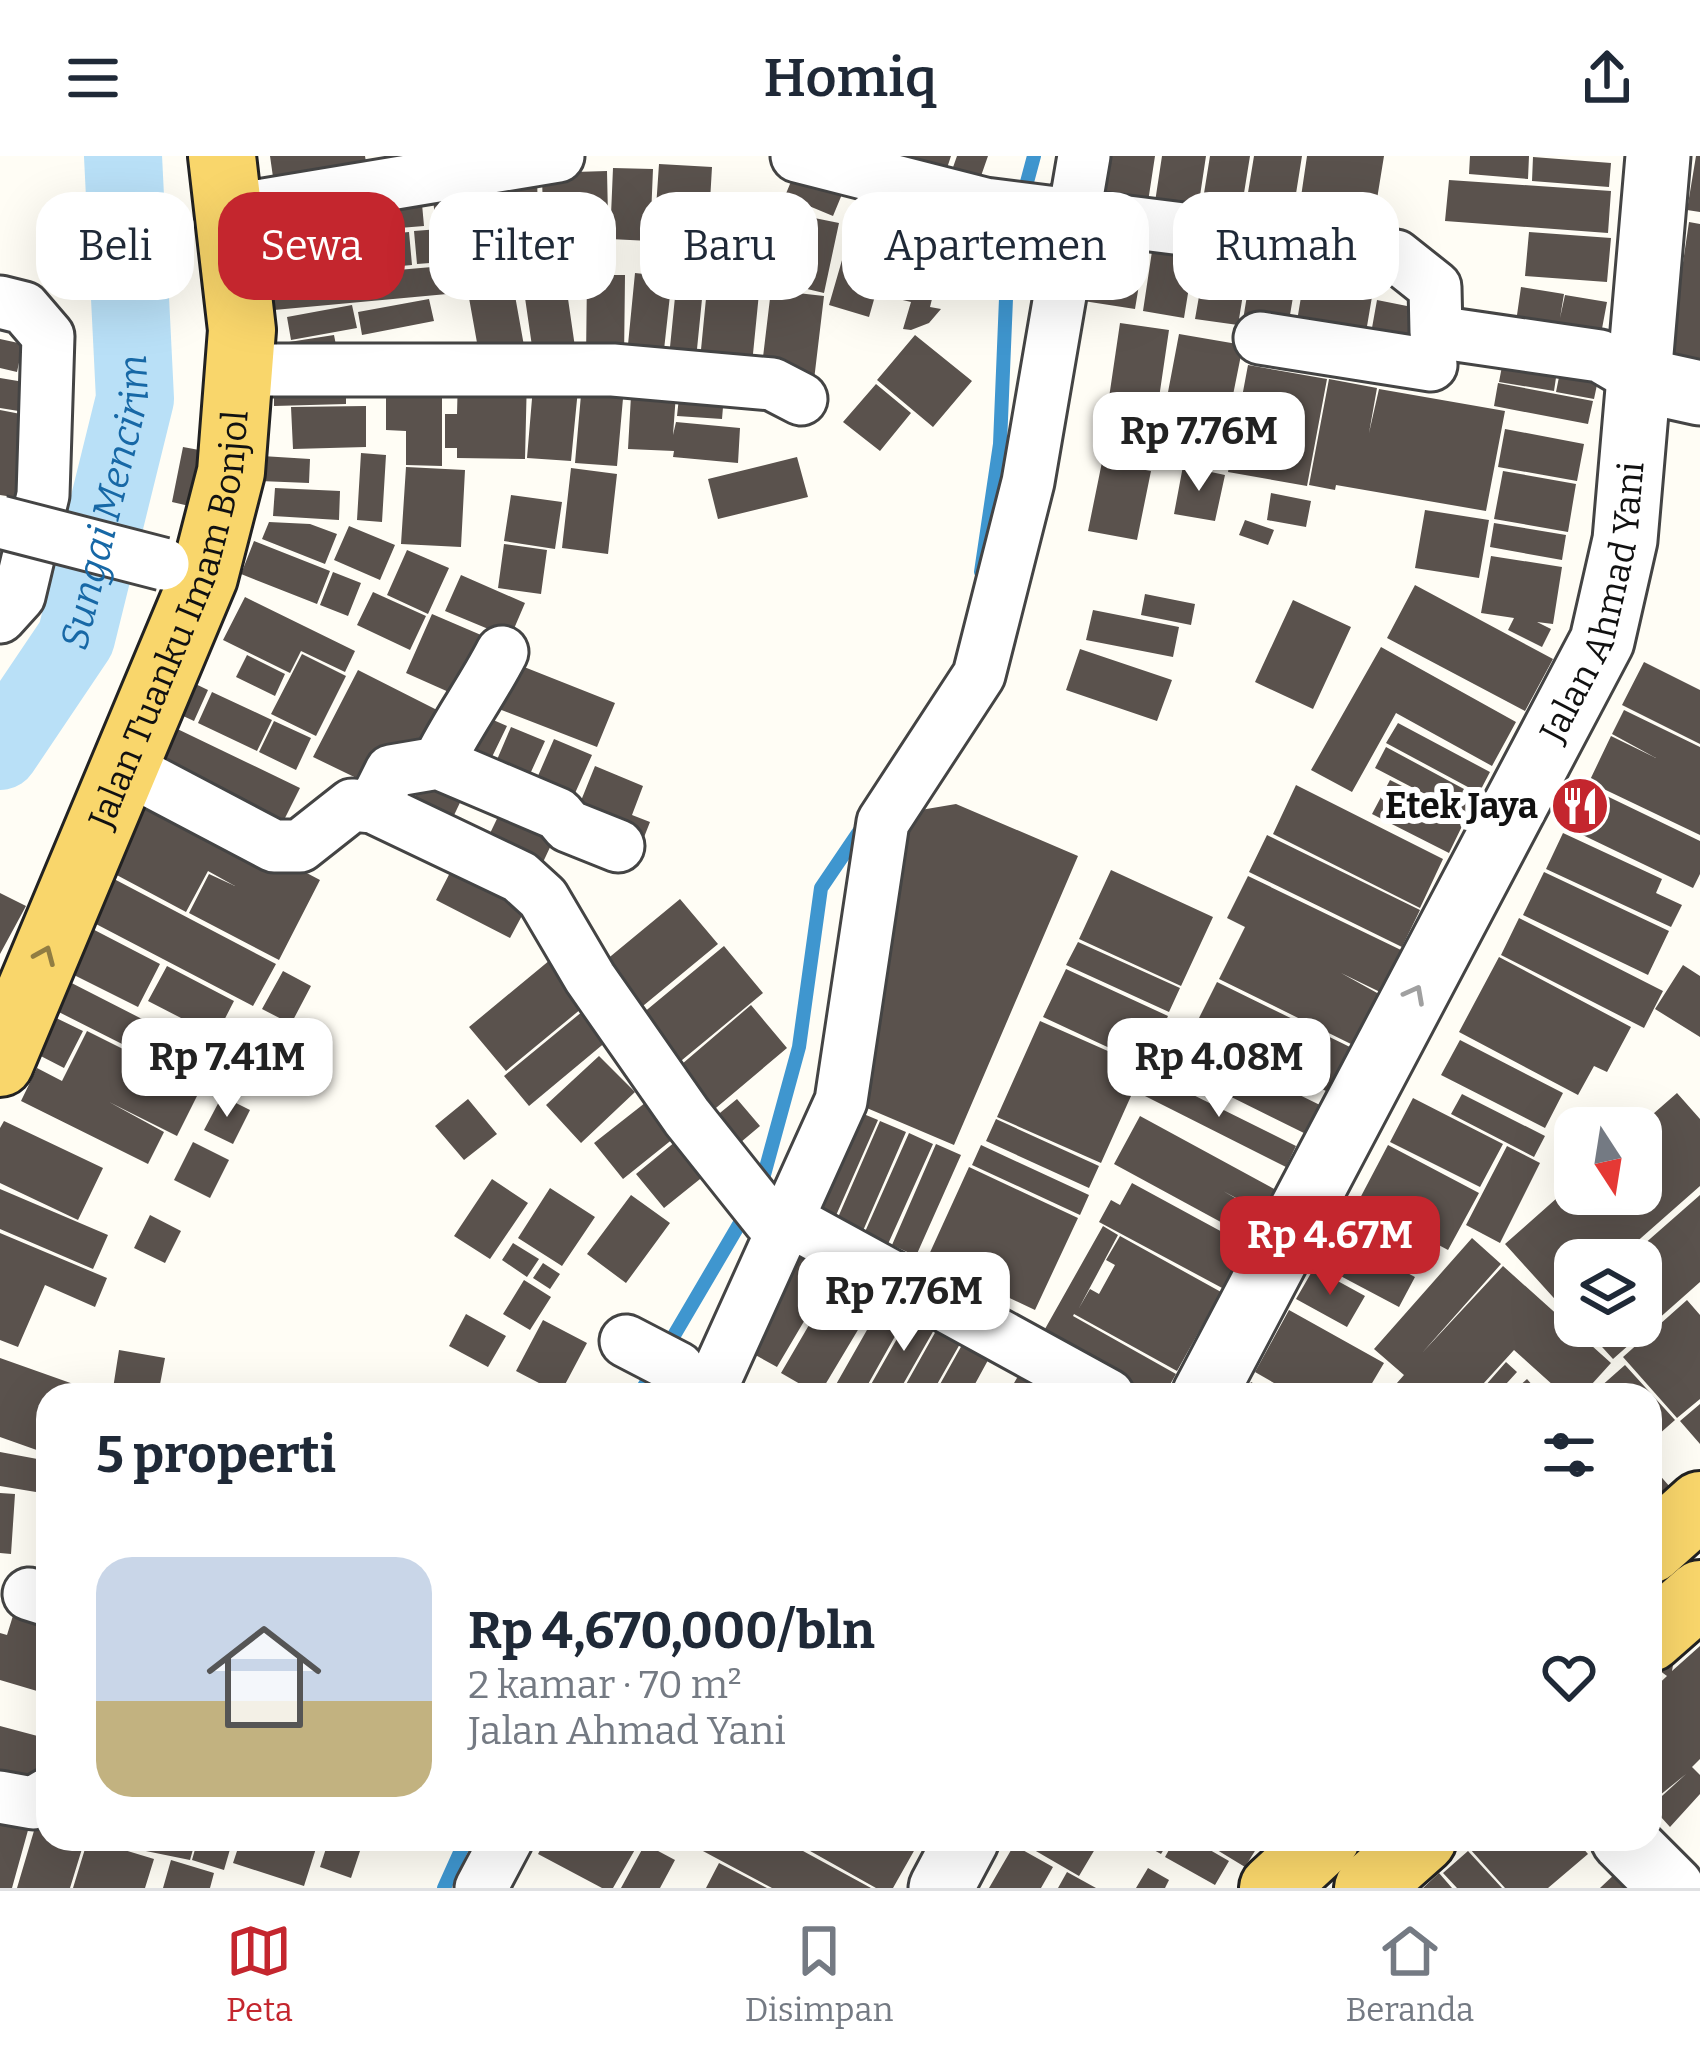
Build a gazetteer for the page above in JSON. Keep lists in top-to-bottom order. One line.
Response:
{"streets":{"main road":["Jalan Tuanku Imam Bonjol"],"street":["Jalan Ahmad Yani"]},"water":["Sungai Mencirim"],"places":{"restaurant":["Etek Jaya"]},"north":"bottom","page":{"header":"Homiq","chip":["Beli","Sewa","Filter","Baru","Apartemen","Rumah"],"price":["Rp 7.76M","Rp 7.41M","Rp 4.08M","Rp 4.67M","Rp 7.76M"],"heading":"5 properti","list":[{"name":"Rp 4,670,000/bln","note":"2 kamar · 70 m² · Jalan Ahmad Yani"}],"tabs":["Peta","Disimpan","Beranda"]}}
